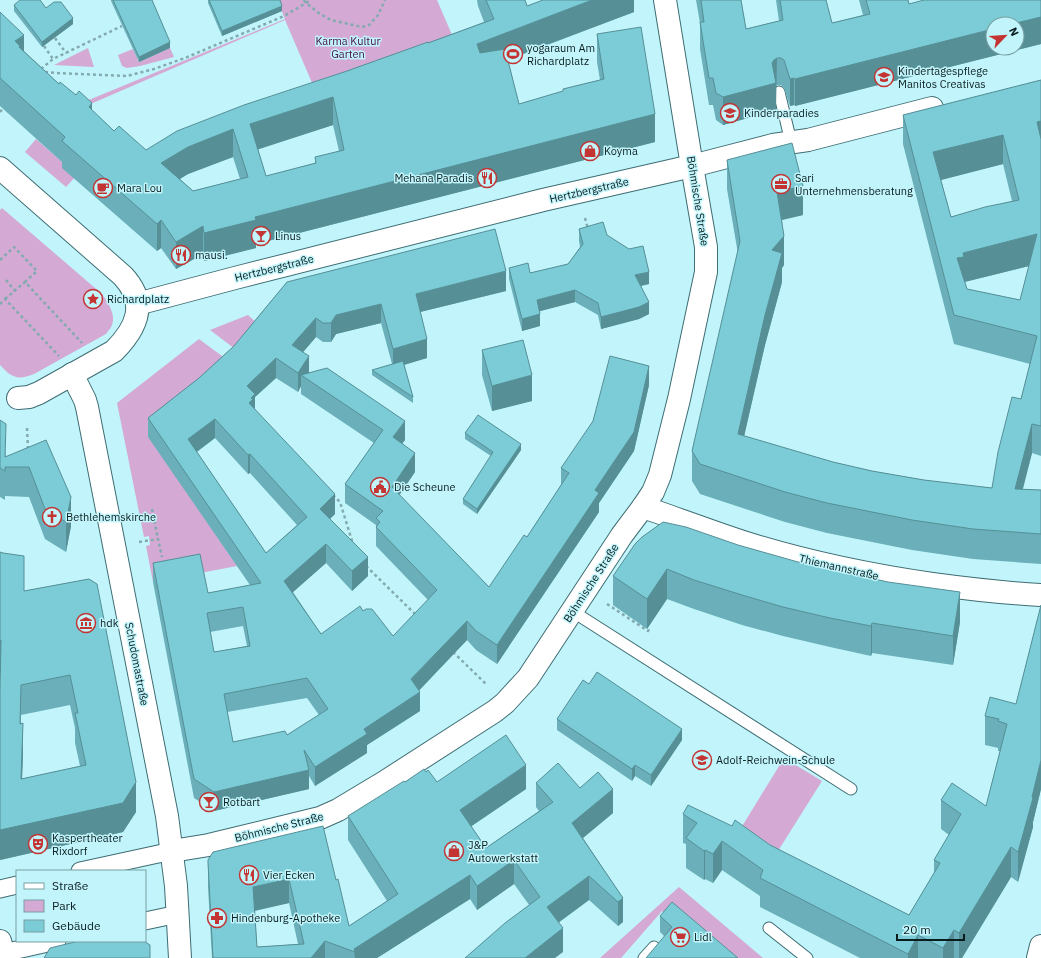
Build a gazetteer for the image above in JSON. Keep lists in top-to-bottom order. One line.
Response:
{"streets":{"street":["Hertzbergstraße","Böhmische Straße","Thiemannstraße","Schudomastraße"]},"crossings":[["Hertzbergstraße","Böhmische Straße"],["Böhmische Straße","Thiemannstraße"],["Böhmische Straße","Schudomastraße"]],"parks":["Karma Kultur Garten"],"places":{"sports":["yogaraum Am Richardplatz"],"school or university":["Kindertagespflege Manitos Creativas","Kinderparadies","Adolf-Reichwein-Schule"],"shop":["Koyma","J&P Autowerkstatt"],"restaurant":["Mehana Paradis","mausi.","Vier Ecken"],"office":["Sari Unternehmensberatung"],"cafe":["Mara Lou"],"bar":["Linus","Rotbart"],"place":["Richardplatz"],"public building":["Die Scheune"],"church":["Bethlehemskirche"],"museum":["hdk"],"theatre":["Kaspertheater Rixdorf"],"pharmacy":["Hindenburg-Apotheke"],"supermarket":["Lidl"]},"legend":["Straße","Park","Gebäude"],"scale_bar":"20 m","north":"top right"}
